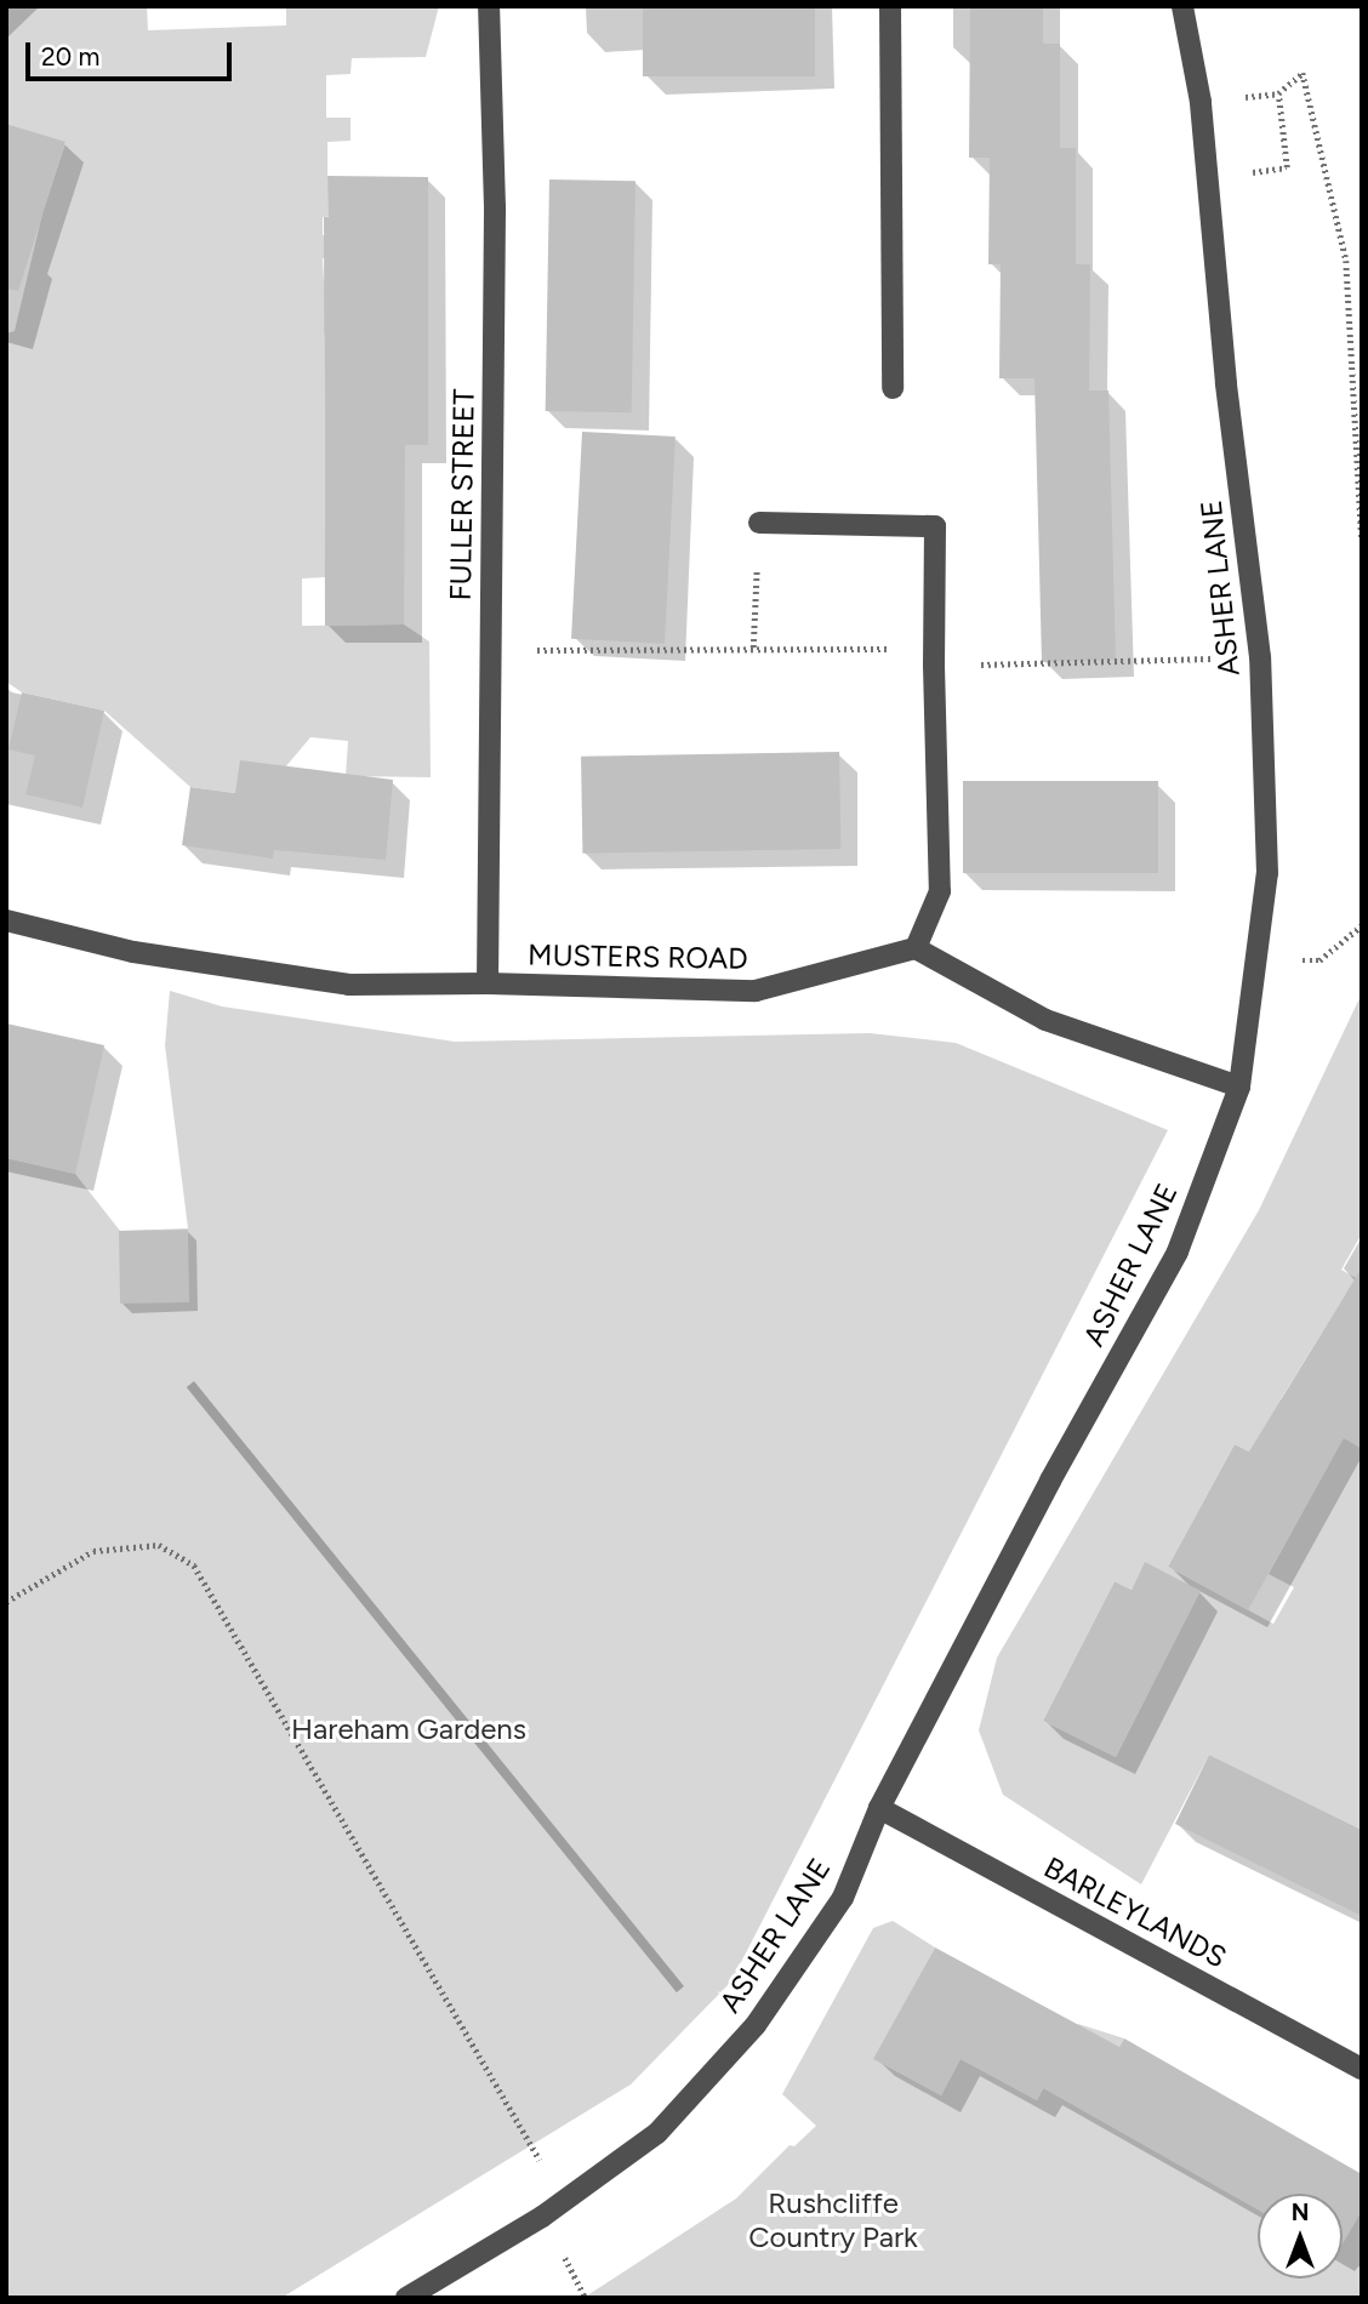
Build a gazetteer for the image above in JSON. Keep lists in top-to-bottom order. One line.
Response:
{"streets":{"street":["FULLER STREET","ASHER LANE","MUSTERS ROAD","BARLEYLANDS"]},"crossings":[["FULLER STREET","MUSTERS ROAD"],["ASHER LANE","BARLEYLANDS"]],"parks":["Hareham Gardens","Rushcliffe Country Park"],"scale_bar":"20 m","north":"top"}
